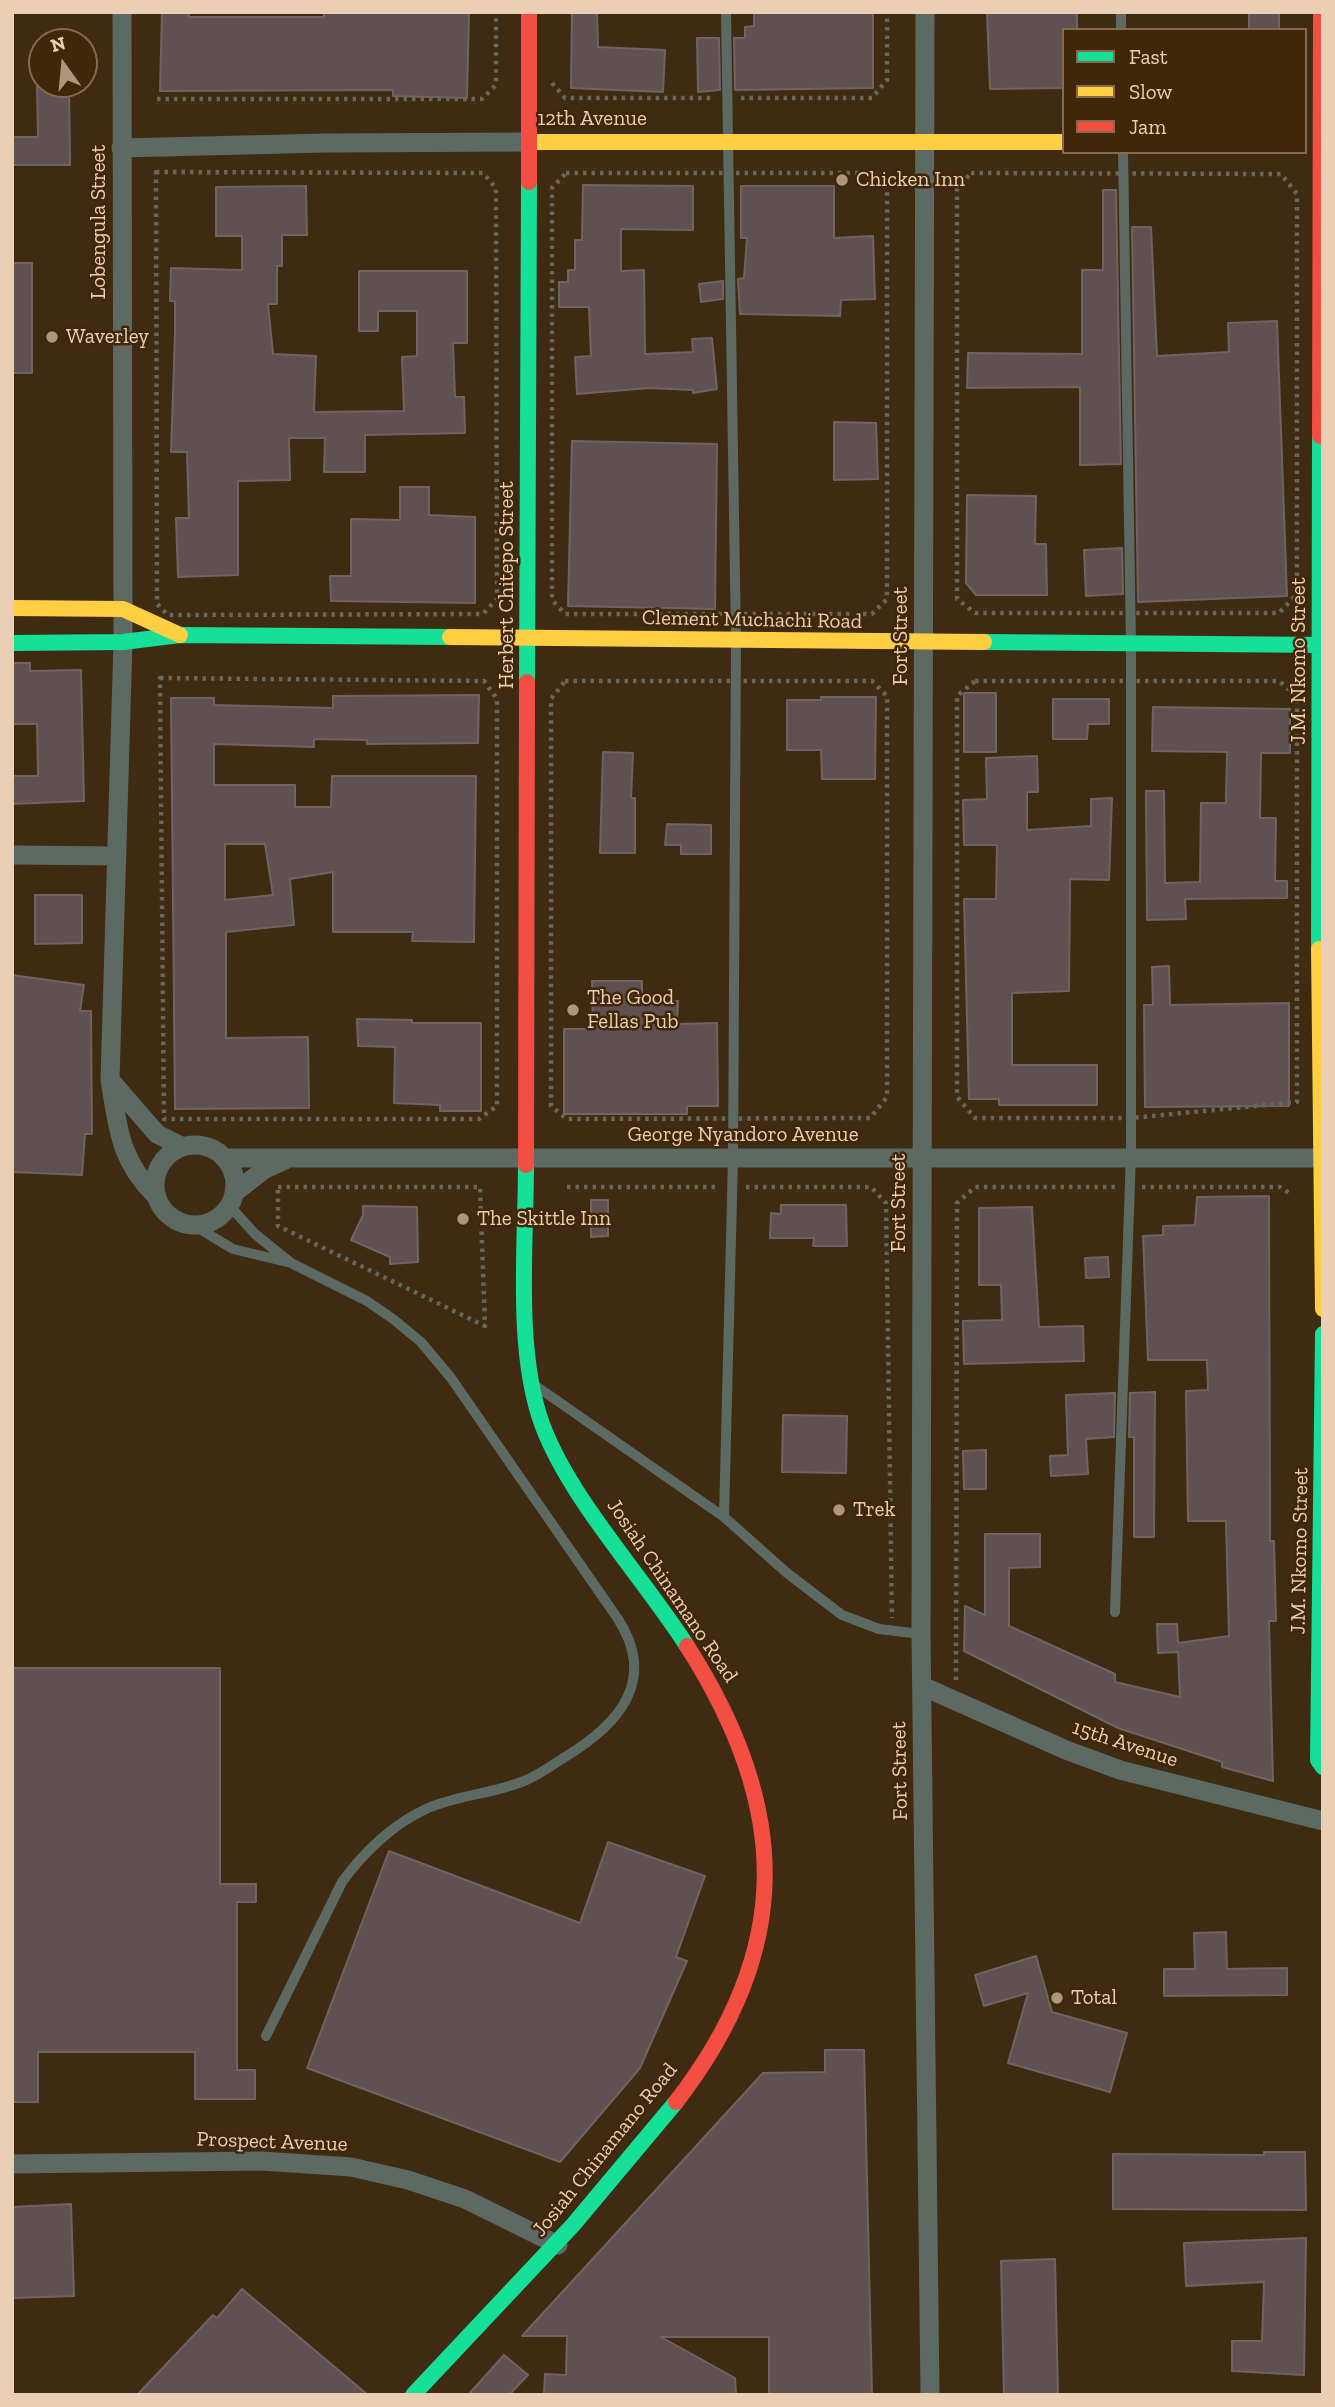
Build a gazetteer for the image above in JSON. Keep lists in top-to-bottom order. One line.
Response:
{"streets":{"main road":["12th Avenue","Herbert Chitepo Street","Clement Muchachi Road","J.M. Nkomo Street","Josiah Chinamano Road"],"street":["Lobengula Street","Fort Street","George Nyandoro Avenue","15th Avenue","Prospect Avenue"]},"crossings":[["12th Avenue","Lobengula Street"],["12th Avenue","Herbert Chitepo Street"],["12th Avenue","Fort Street"],["Lobengula Street","Clement Muchachi Road"],["Lobengula Street","George Nyandoro Avenue"],["Herbert Chitepo Street","Clement Muchachi Road"],["Herbert Chitepo Street","George Nyandoro Avenue"],["Herbert Chitepo Street","Josiah Chinamano Road"],["Clement Muchachi Road","Fort Street"],["Clement Muchachi Road","J.M. Nkomo Street"],["Fort Street","George Nyandoro Avenue"],["Fort Street","15th Avenue"],["J.M. Nkomo Street","George Nyandoro Avenue"],["George Nyandoro Avenue","Josiah Chinamano Road"],["Josiah Chinamano Road","Prospect Avenue"]],"places":["Chicken Inn","Waverley","The Good Fellas Pub","The Skittle Inn","Trek","Total"],"legend":["Fast","Slow","Jam"],"north":"top"}
